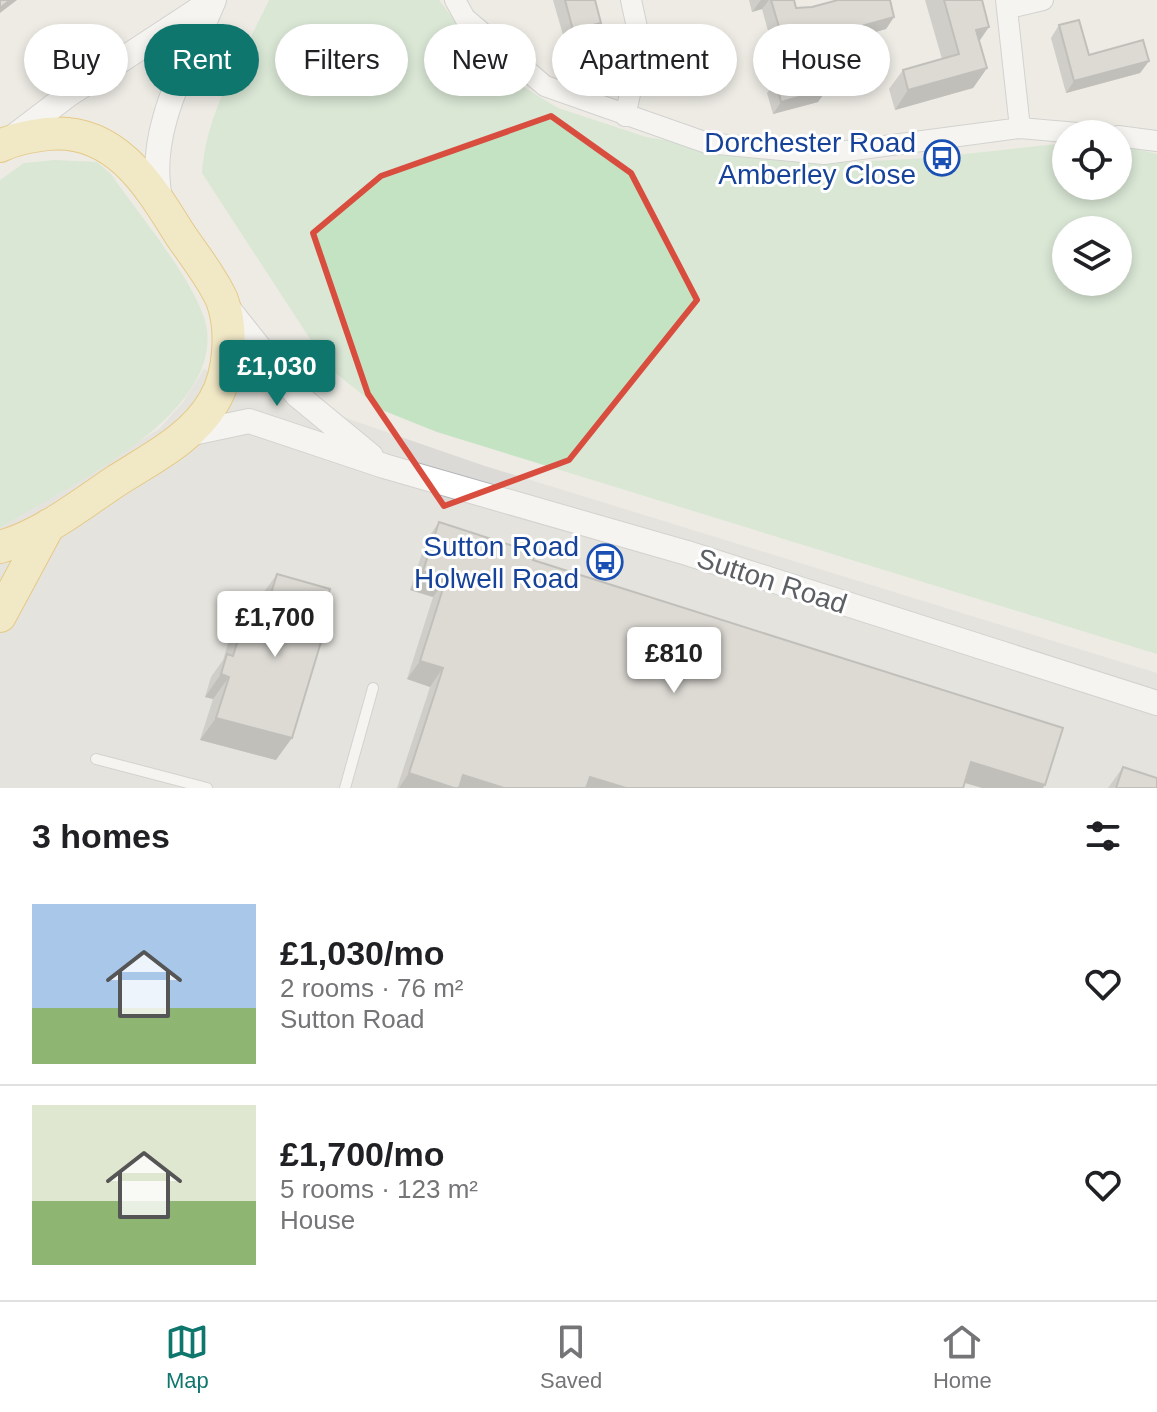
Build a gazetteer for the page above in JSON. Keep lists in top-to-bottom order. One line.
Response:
{"streets":{"street":["Sutton Road"]},"places":{"bus stop":["Dorchester Road Amberley Close","Sutton Road Holwell Road"]},"page":{"chip":["Buy","Rent","Filters","New","Apartment","House"],"price":["£1,030","£1,700","£810"],"heading":"3 homes","list":[{"name":"£1,030/mo","note":"2 rooms · 76 m² · Sutton Road"},{"name":"£1,700/mo","note":"5 rooms · 123 m² · House"}],"tabs":["Map","Saved","Home"]}}
